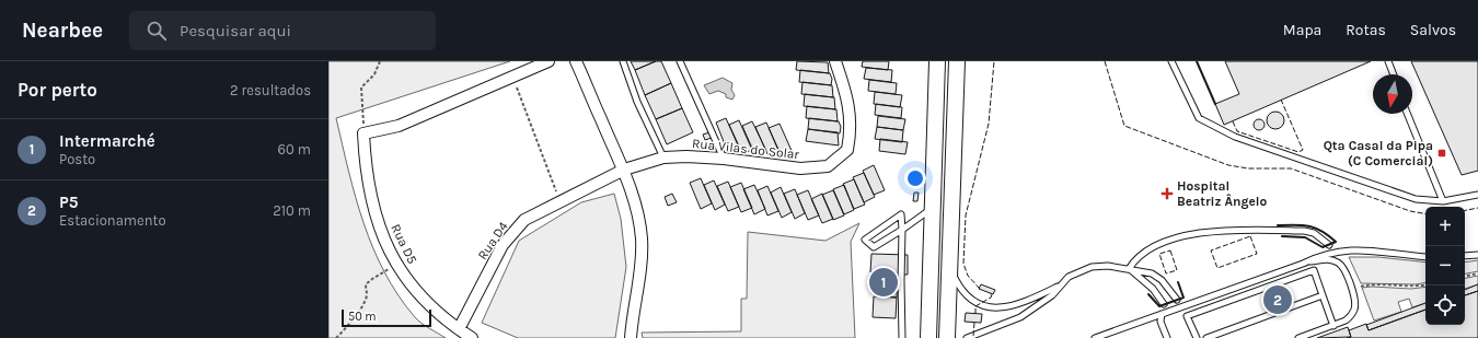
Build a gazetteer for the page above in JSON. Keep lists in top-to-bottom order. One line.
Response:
{"streets":{"street":["Rua Vilas do Solar","Rua D4","Rua D5"]},"crossings":[["Rua Vilas do Solar","Rua D4"],["Rua D4","Rua D5"]],"places":{"transit":["Qta Casal da Pipa (C Comercial)"],"health":["Hospital Beatriz Ângelo"]},"scale_bar":"50 m","north":"bottom","page":{"header":"Nearbee","search":"Pesquisar aqui","nav":["Mapa","Rotas","Salvos"],"heading":["Por perto","2 resultados"],"list":[{"mark":"1","name":"Intermarché","note":"Posto","value":"60 m"},{"mark":"2","name":"P5","note":"Estacionamento","value":"210 m"}],"map_buttons":["+","−"],"pins":["1","2"],"scale":"50 m"}}
